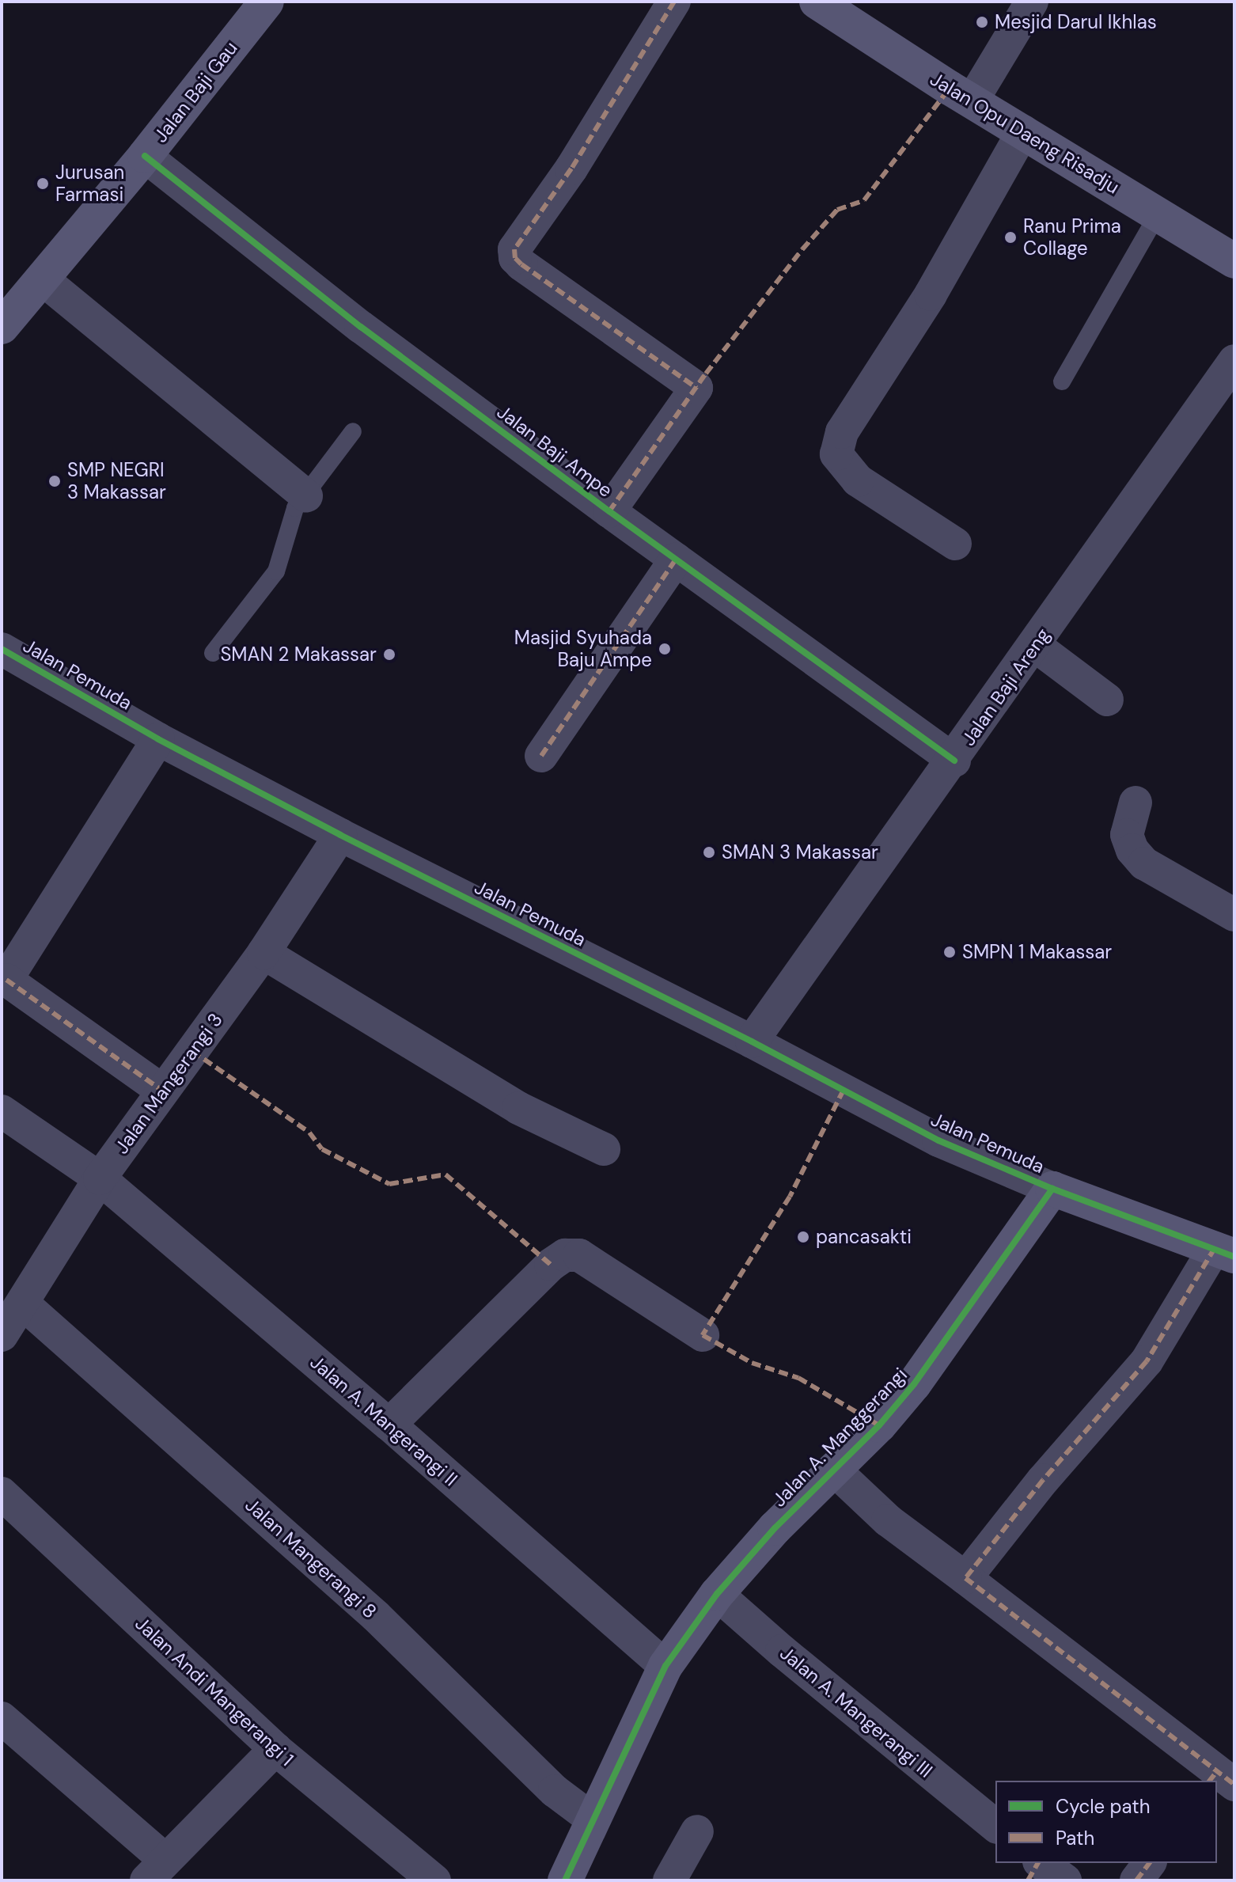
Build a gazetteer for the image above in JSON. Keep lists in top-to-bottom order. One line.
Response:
{"streets":{"street":["Jalan Baji Gau","Jalan Opu Daeng Risadju","Jalan Baji Ampe","Jalan Pemuda","Jalan Baji Areng","Jalan Mangerangi 3","Jalan A. Mangerangi II","Jalan A. Manggerangi","Jalan Mangerangi 8","Jalan Andi Mangerangi 1","Jalan A. Mangerangi III"]},"crossings":[["Jalan Baji Gau","Jalan Baji Ampe"],["Jalan Baji Ampe","Jalan Baji Areng"],["Jalan Pemuda","Jalan Baji Areng"],["Jalan Pemuda","Jalan Mangerangi 3"],["Jalan Pemuda","Jalan A. Manggerangi"],["Jalan Mangerangi 3","Jalan A. Mangerangi II"],["Jalan Mangerangi 3","Jalan Mangerangi 8"],["Jalan A. Mangerangi II","Jalan A. Manggerangi"],["Jalan A. Manggerangi","Jalan Mangerangi 8"],["Jalan A. Manggerangi","Jalan A. Mangerangi III"]],"places":["Mesjid Darul Ikhlas","Jurusan Farmasi","Ranu Prima Collage","SMP NEGRI 3 Makassar","Masjid Syuhada Baju Ampe","SMAN 2 Makassar","SMAN 3 Makassar","SMPN 1 Makassar","pancasakti"],"legend":["Cycle path","Path"]}
